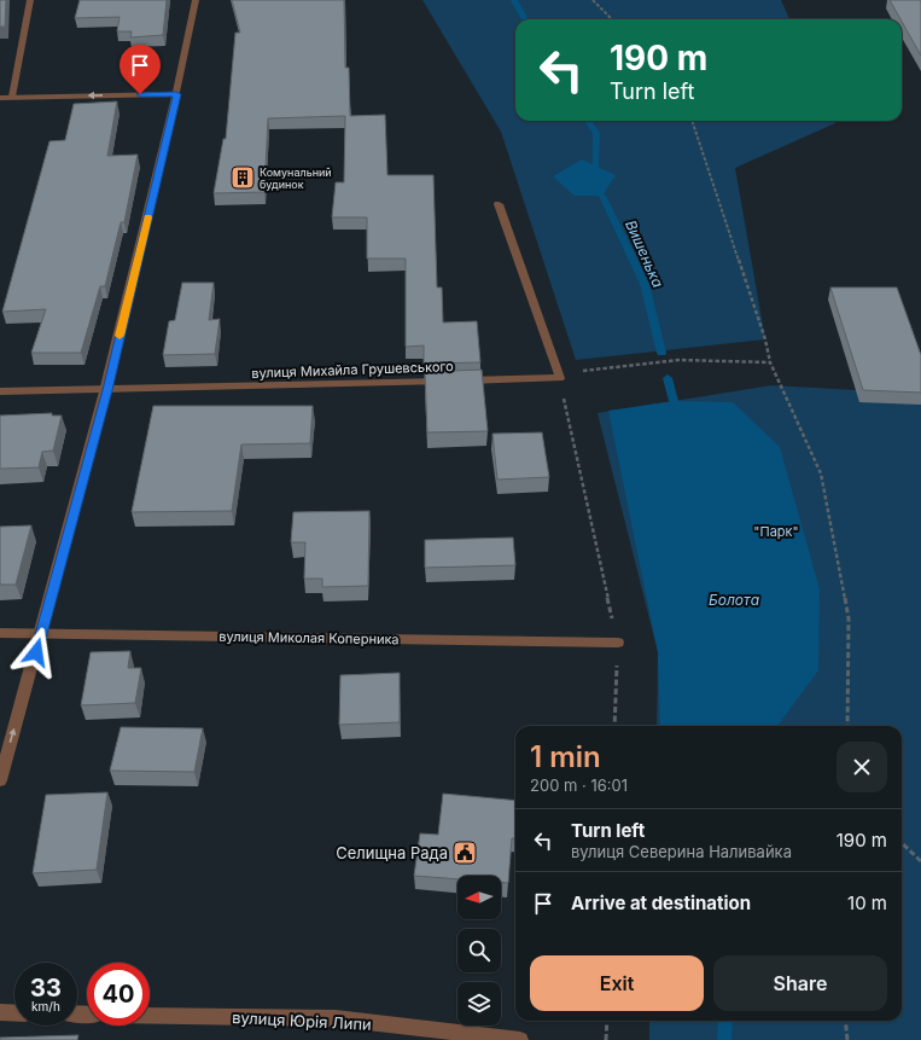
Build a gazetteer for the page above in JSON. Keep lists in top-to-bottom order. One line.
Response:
{"streets":{"street":["вулиця Михайла Грушевського","вулиця Миколая Коперника","вулиця Юрія Липи"]},"water":["Вишенька","Болота"],"parks":["\"Парк\""],"places":{"building":["Комунальний будинок"],"public building":["Селищна Рада"]},"north":"left","page":{"turn":["190 m","Turn left"],"heading":["1 min","200 m · 16:01"],"list":[{"name":"Turn left","note":"вулиця Северина Наливайка","value":"190 m"},{"name":"Arrive at destination","value":"10 m"}],"buttons":["Exit","Share"],"speed":"33 km/h","limit":"40"}}
